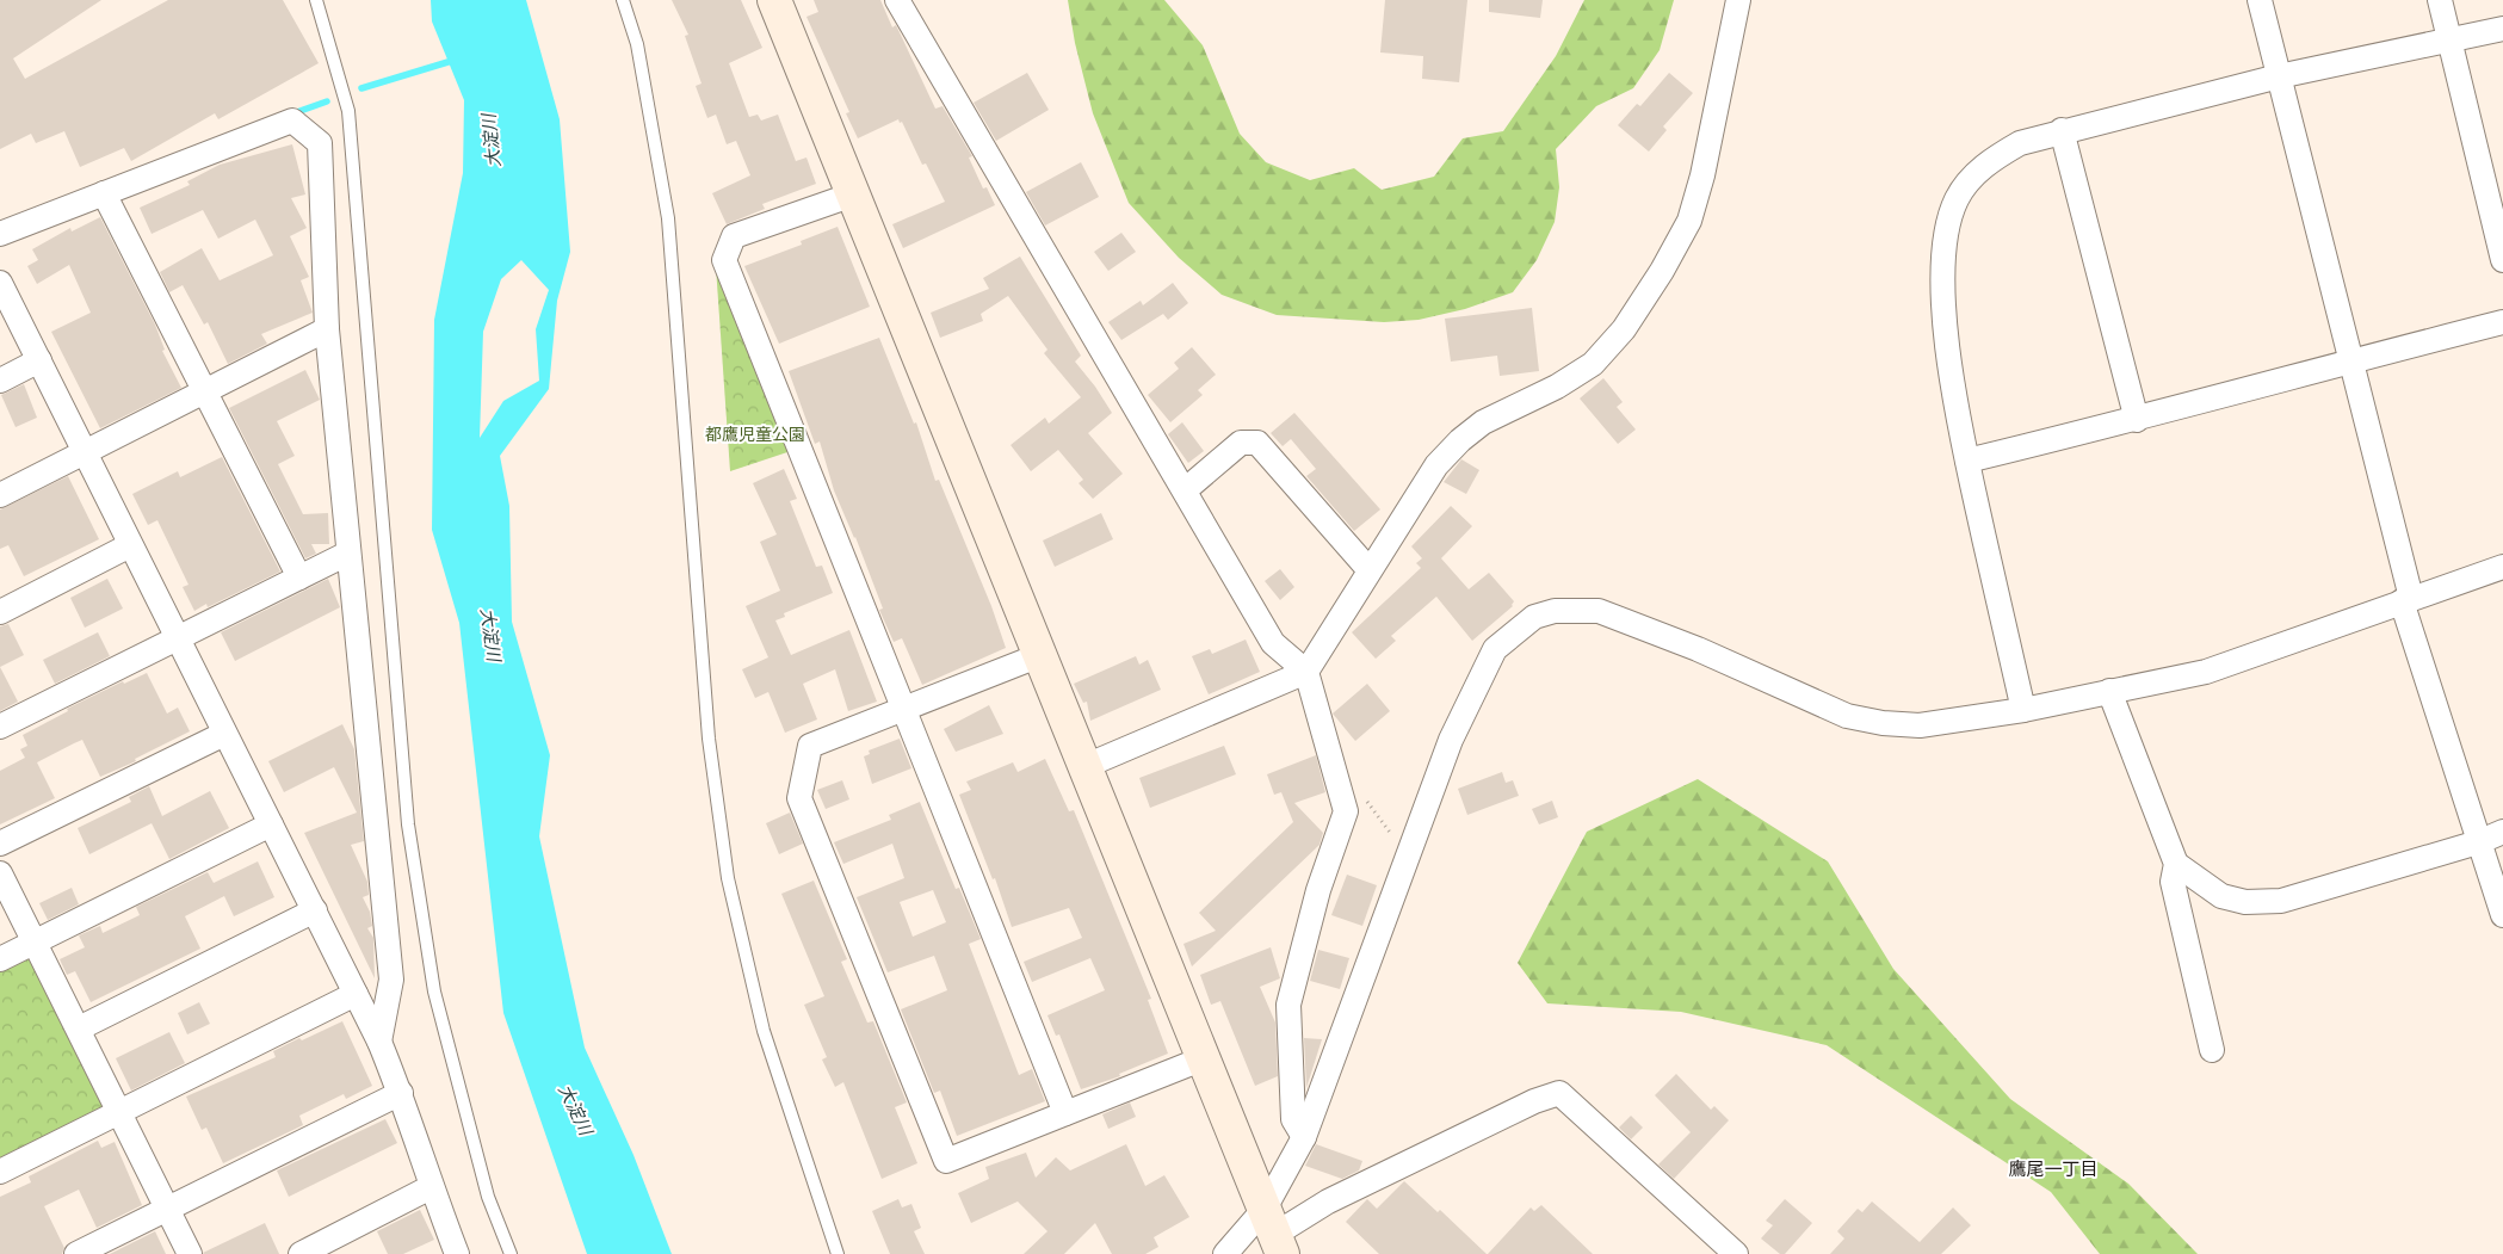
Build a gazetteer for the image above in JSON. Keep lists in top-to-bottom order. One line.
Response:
{"districts":["鷹尾一丁目"],"water":["大淀川"],"parks":["都鷹児童公園"]}
